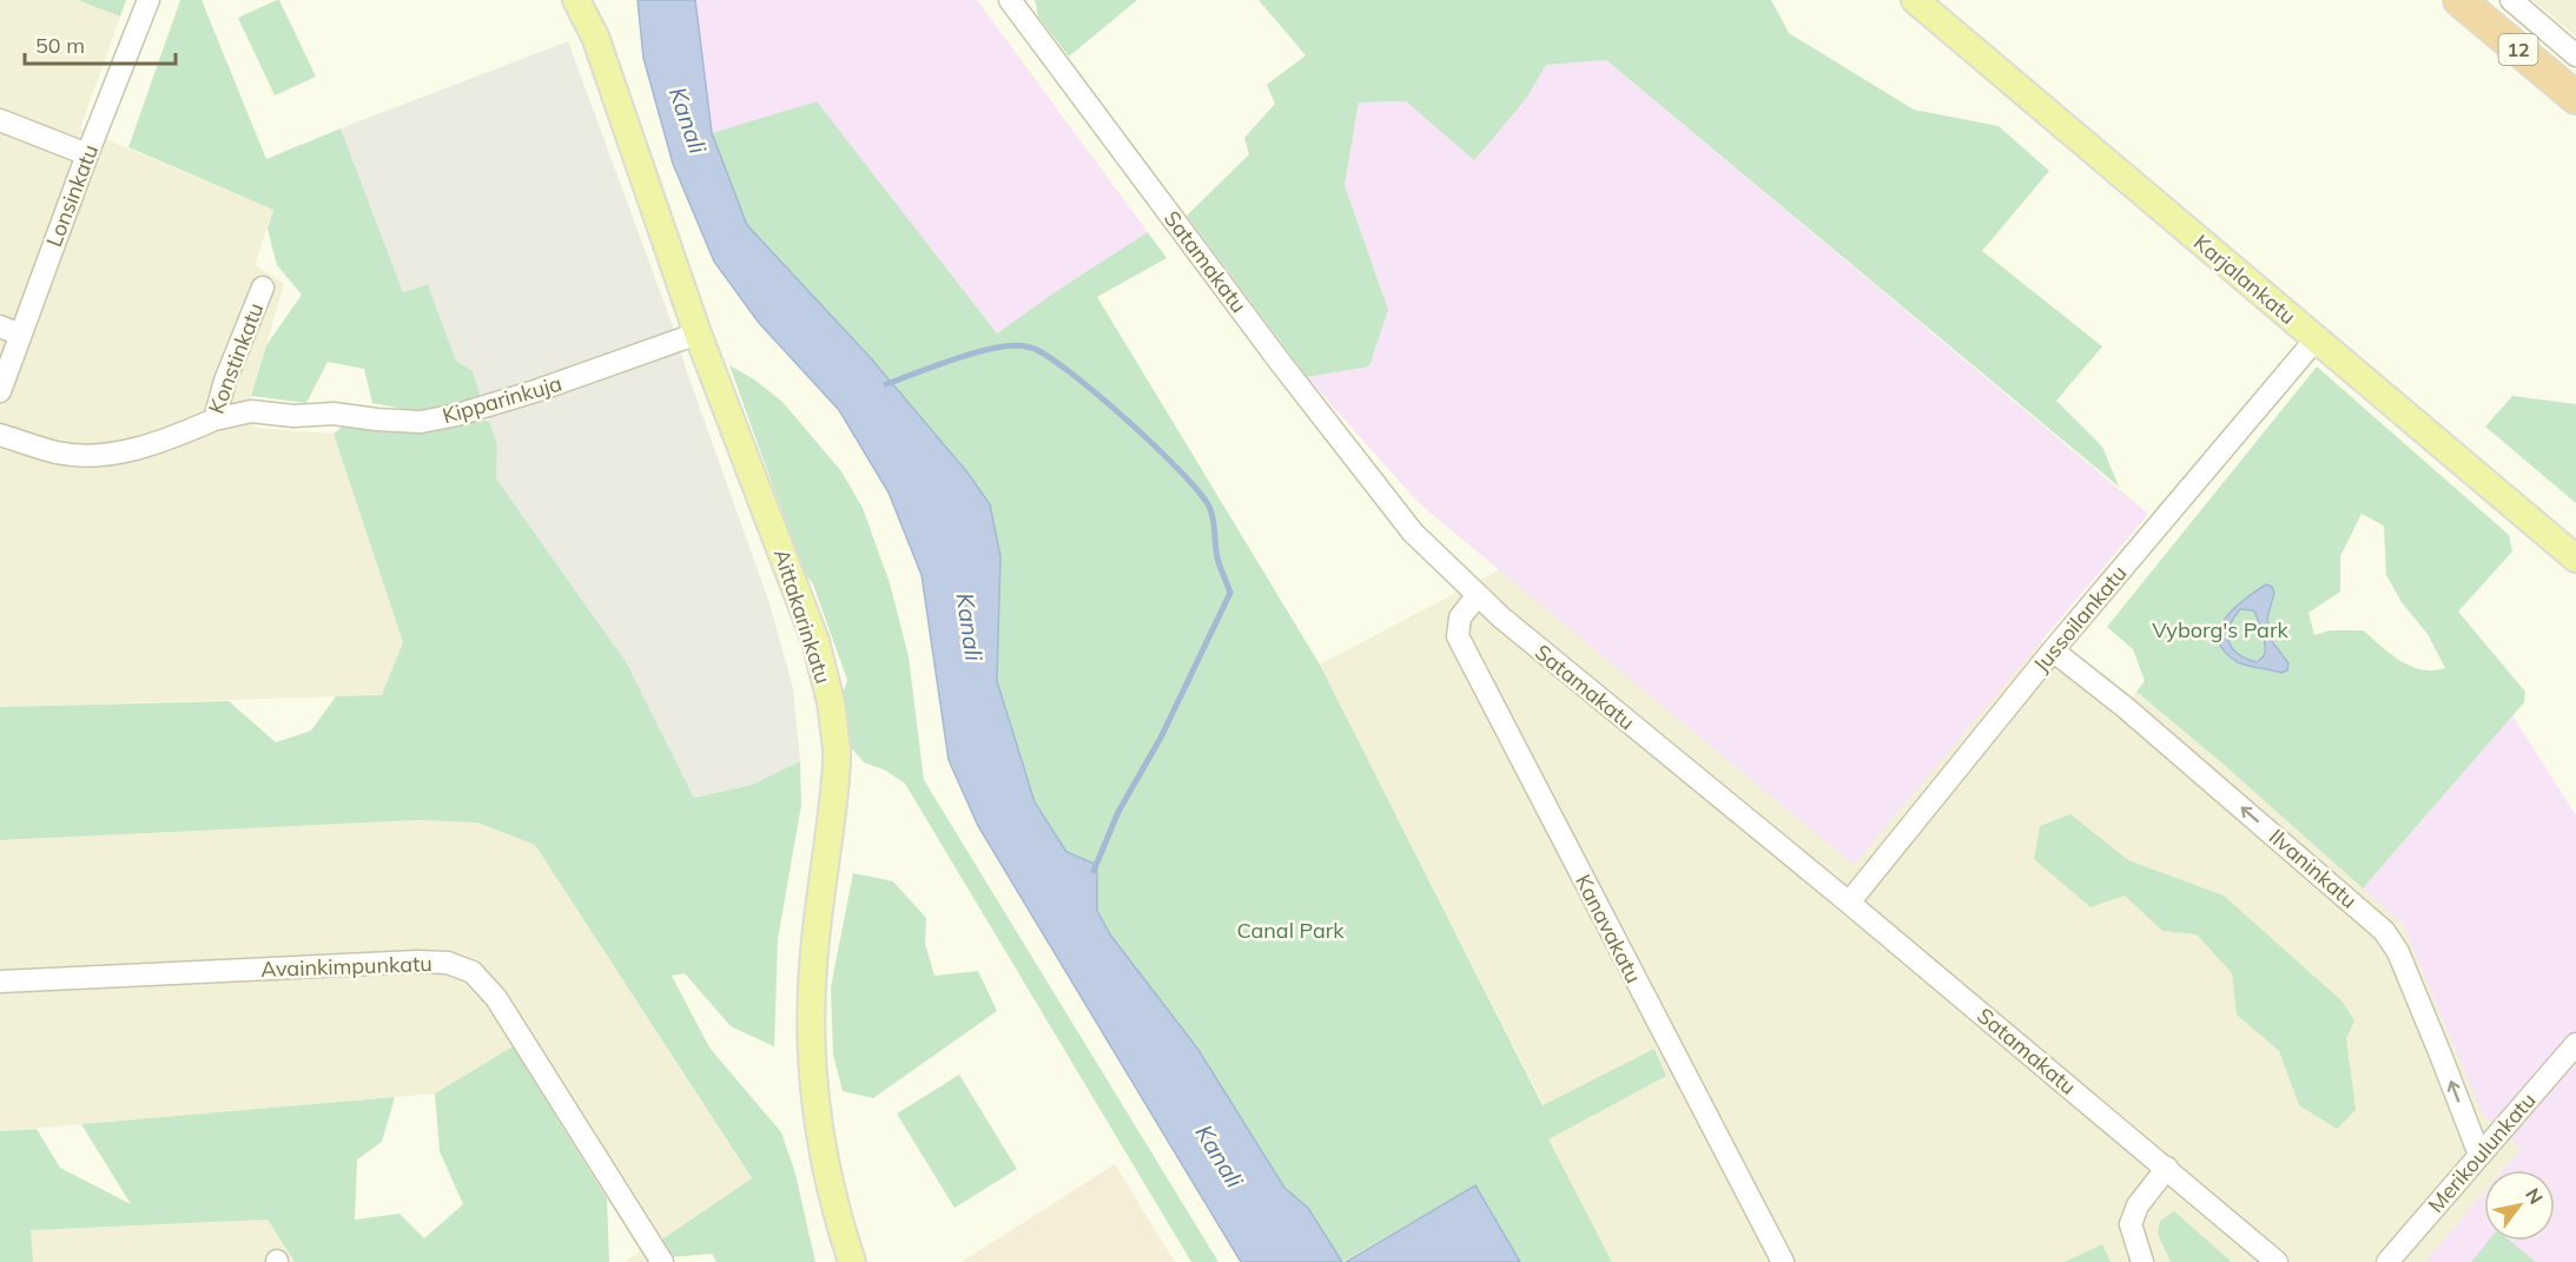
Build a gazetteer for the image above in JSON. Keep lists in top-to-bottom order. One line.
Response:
{"streets":{"highway":["12"],"main road":["Karjalankatu","Aittakarinkatu"],"street":["Lonsinkatu","Satamakatu","Konstinkatu","Kipparinkuja","Jussoilankatu","Ilvaninkatu","Kanavakatu","Avainkimpunkatu","Merikoulunkatu"]},"crossings":[["Satamakatu","Jussoilankatu"],["Satamakatu","Kanavakatu"],["Karjalankatu","Jussoilankatu"],["Konstinkatu","Kipparinkuja"],["Kipparinkuja","Aittakarinkatu"],["Jussoilankatu","Ilvaninkatu"],["Ilvaninkatu","Merikoulunkatu"]],"one_way":["Ilvaninkatu"],"water":["Kanali"],"parks":["Vyborg's Park","Canal Park"],"scale_bar":"50 m","north":"top right"}
